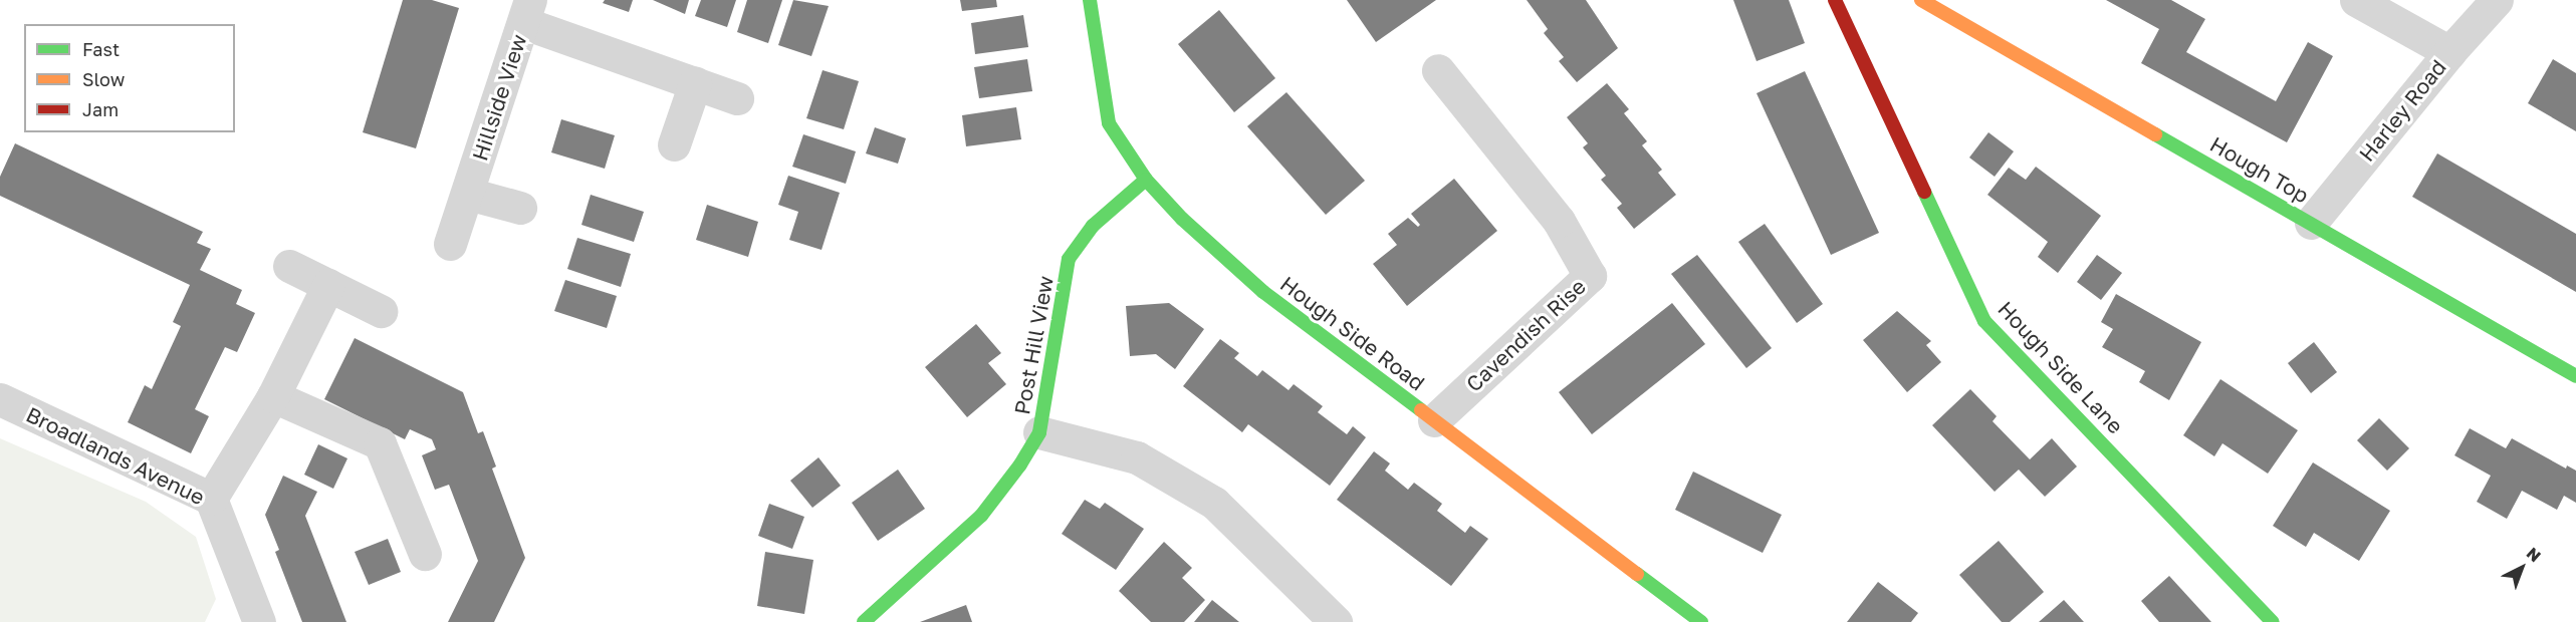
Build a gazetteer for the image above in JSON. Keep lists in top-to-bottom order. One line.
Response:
{"streets":{"street":["Hillside View","Harley Road","Hough Top","Hough Side Road","Cavendish Rise","Post Hill View","Hough Side Lane","Broadlands Avenue"]},"crossings":[["Harley Road","Hough Top"],["Hough Side Road","Cavendish Rise"],["Hough Side Road","Post Hill View"]],"legend":["Fast","Slow","Jam"],"north":"top right"}
